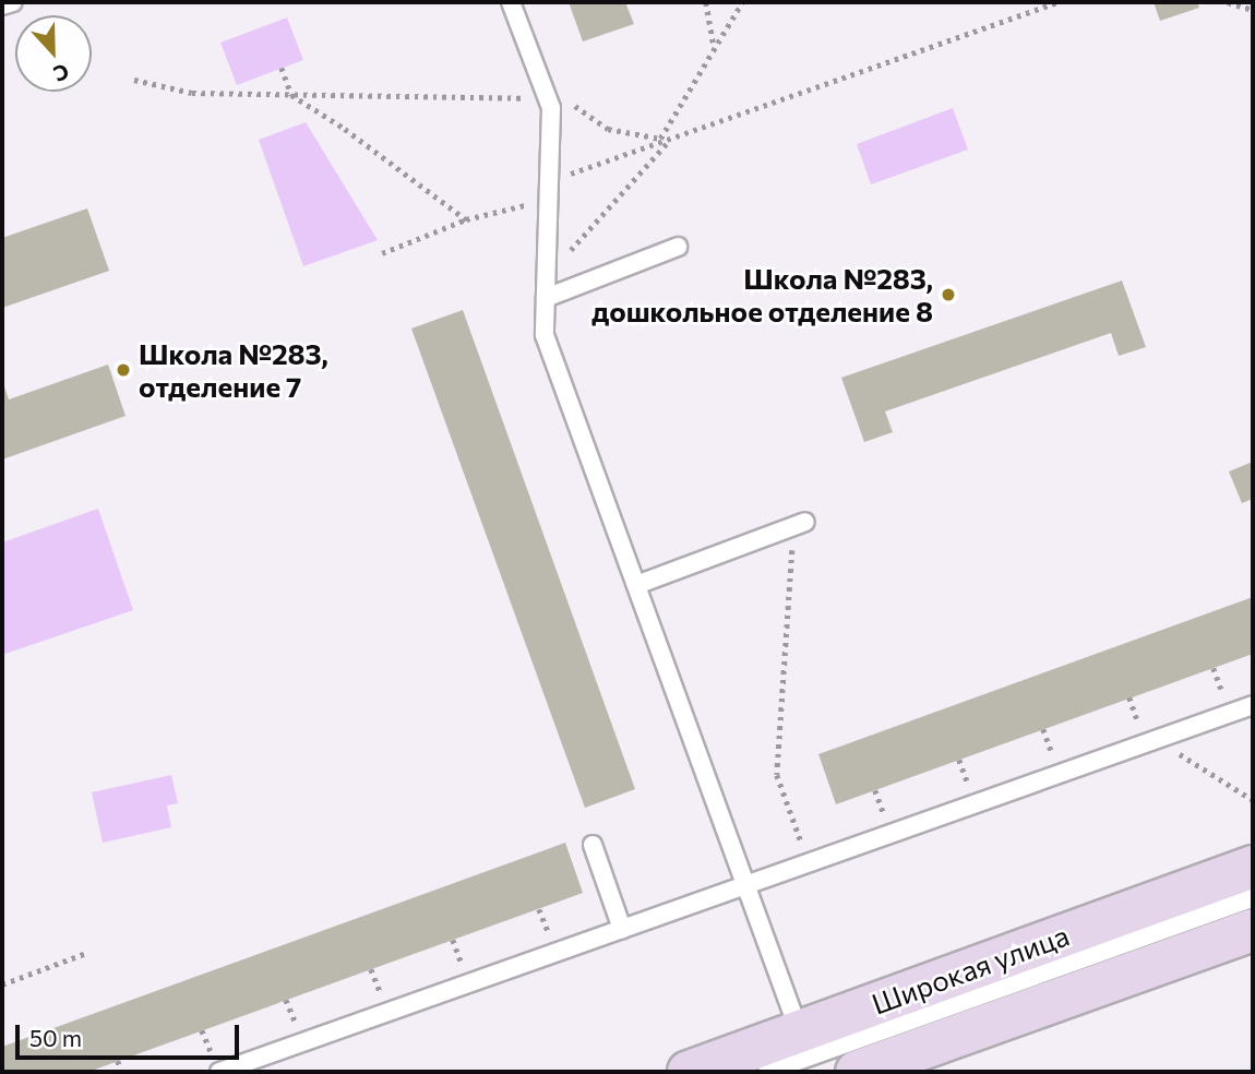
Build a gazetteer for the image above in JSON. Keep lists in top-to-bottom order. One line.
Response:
{"streets":{"main road":["Широкая улица"]},"places":["Школа №283, дошкольное отделение 8","Школа №283, отделение 7"],"scale_bar":"50 m","north":"bottom"}
